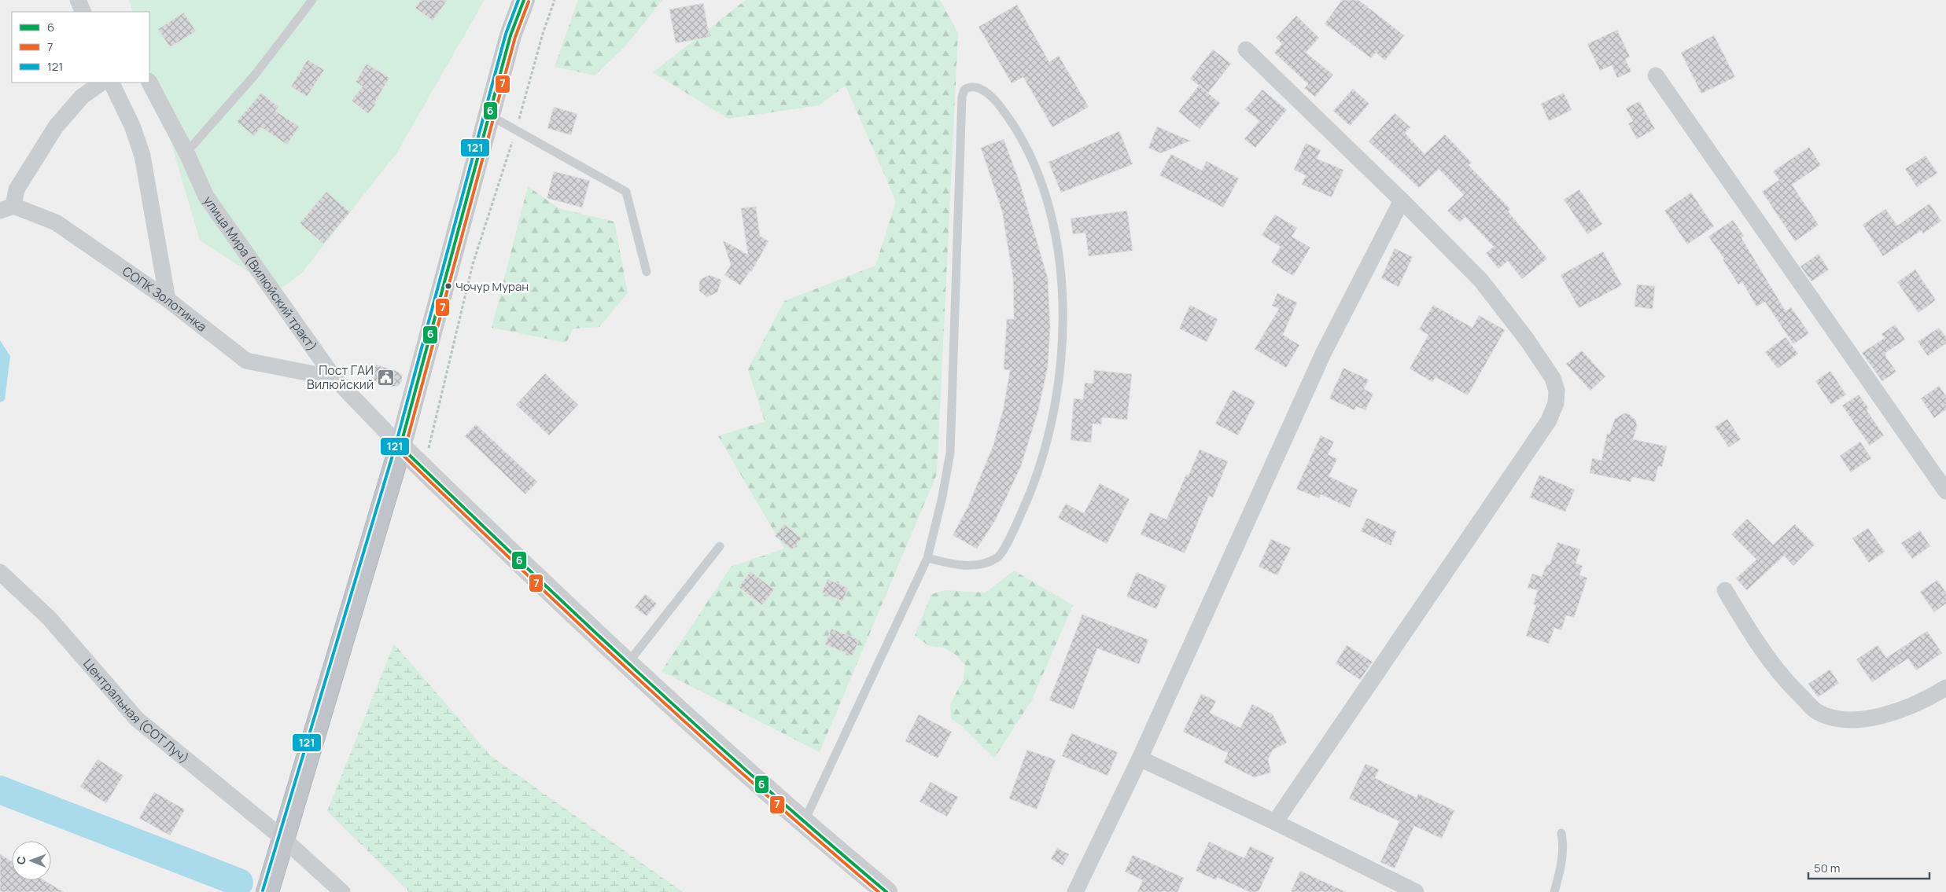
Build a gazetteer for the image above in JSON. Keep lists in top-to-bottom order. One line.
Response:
{"streets":{"street":["улица Мира (Вилюйский тракт)","СОПК Золотинка","Центральная (СОТ Луч)"]},"crossings":[["улица Мира (Вилюйский тракт)","СОПК Золотинка"]],"places":{"other":["Чочур Муран"],"public building":["Пост ГАИ Вилюйский"]},"lines":["transit line 6","transit line 121","transit line 7"],"legend":["6","7","121"],"scale_bar":"50 m","north":"left"}
